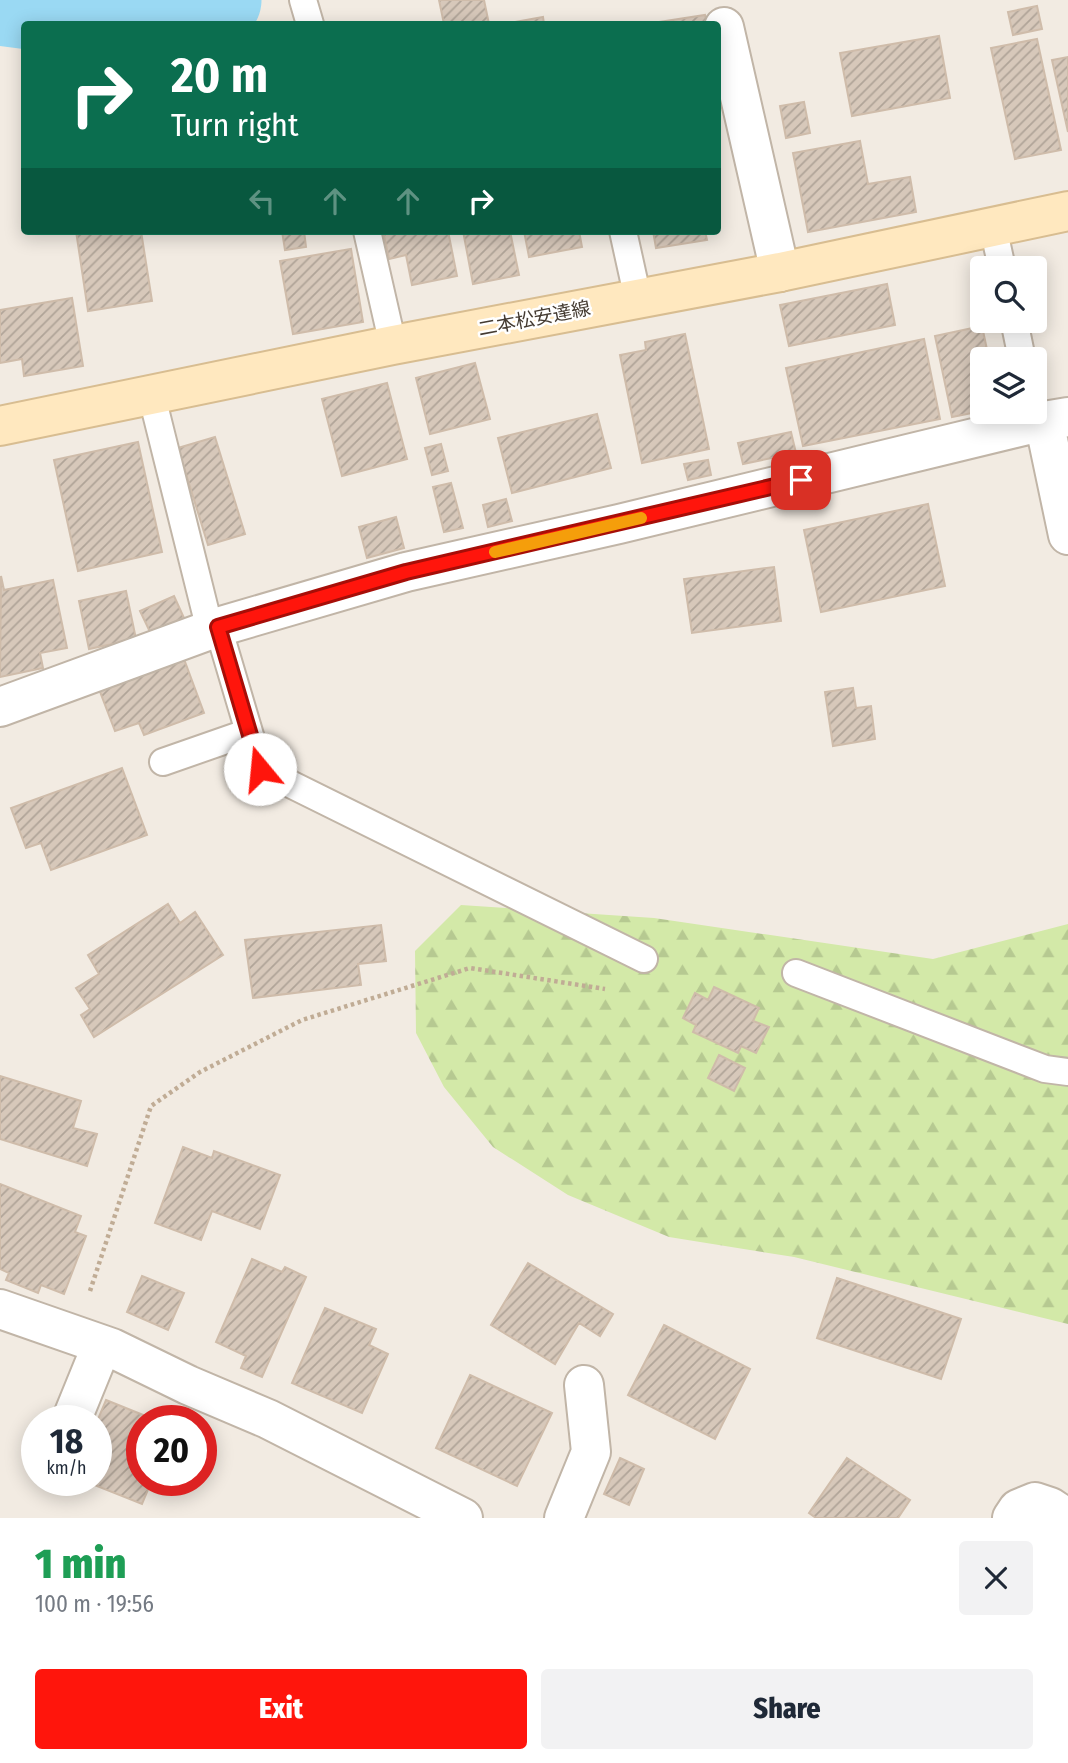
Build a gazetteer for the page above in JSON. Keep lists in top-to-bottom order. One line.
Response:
{"streets":{"main road":["二本松安達線"]},"page":{"turn":["20 m","Turn right"],"speed":"18 km/h","limit":"20","heading":["1 min","100 m · 19:56"],"buttons":["Exit","Share"]}}
